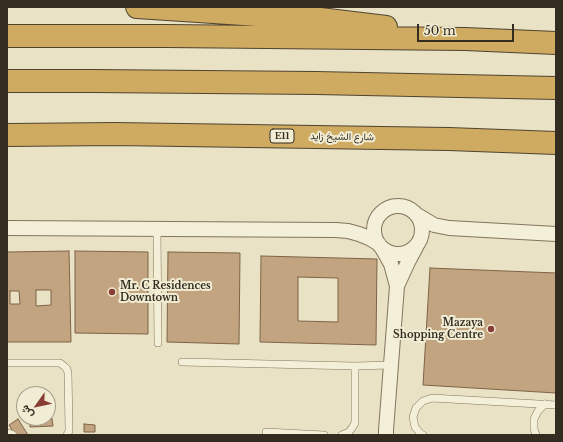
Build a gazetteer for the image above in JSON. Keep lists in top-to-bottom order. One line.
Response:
{"streets":{"highway":["E11","شارع الشيخ زايد"]},"places":["Mr. C Residences Downtown","Mazaya Shopping Centre"],"scale_bar":"50 m","north":"bottom left"}
